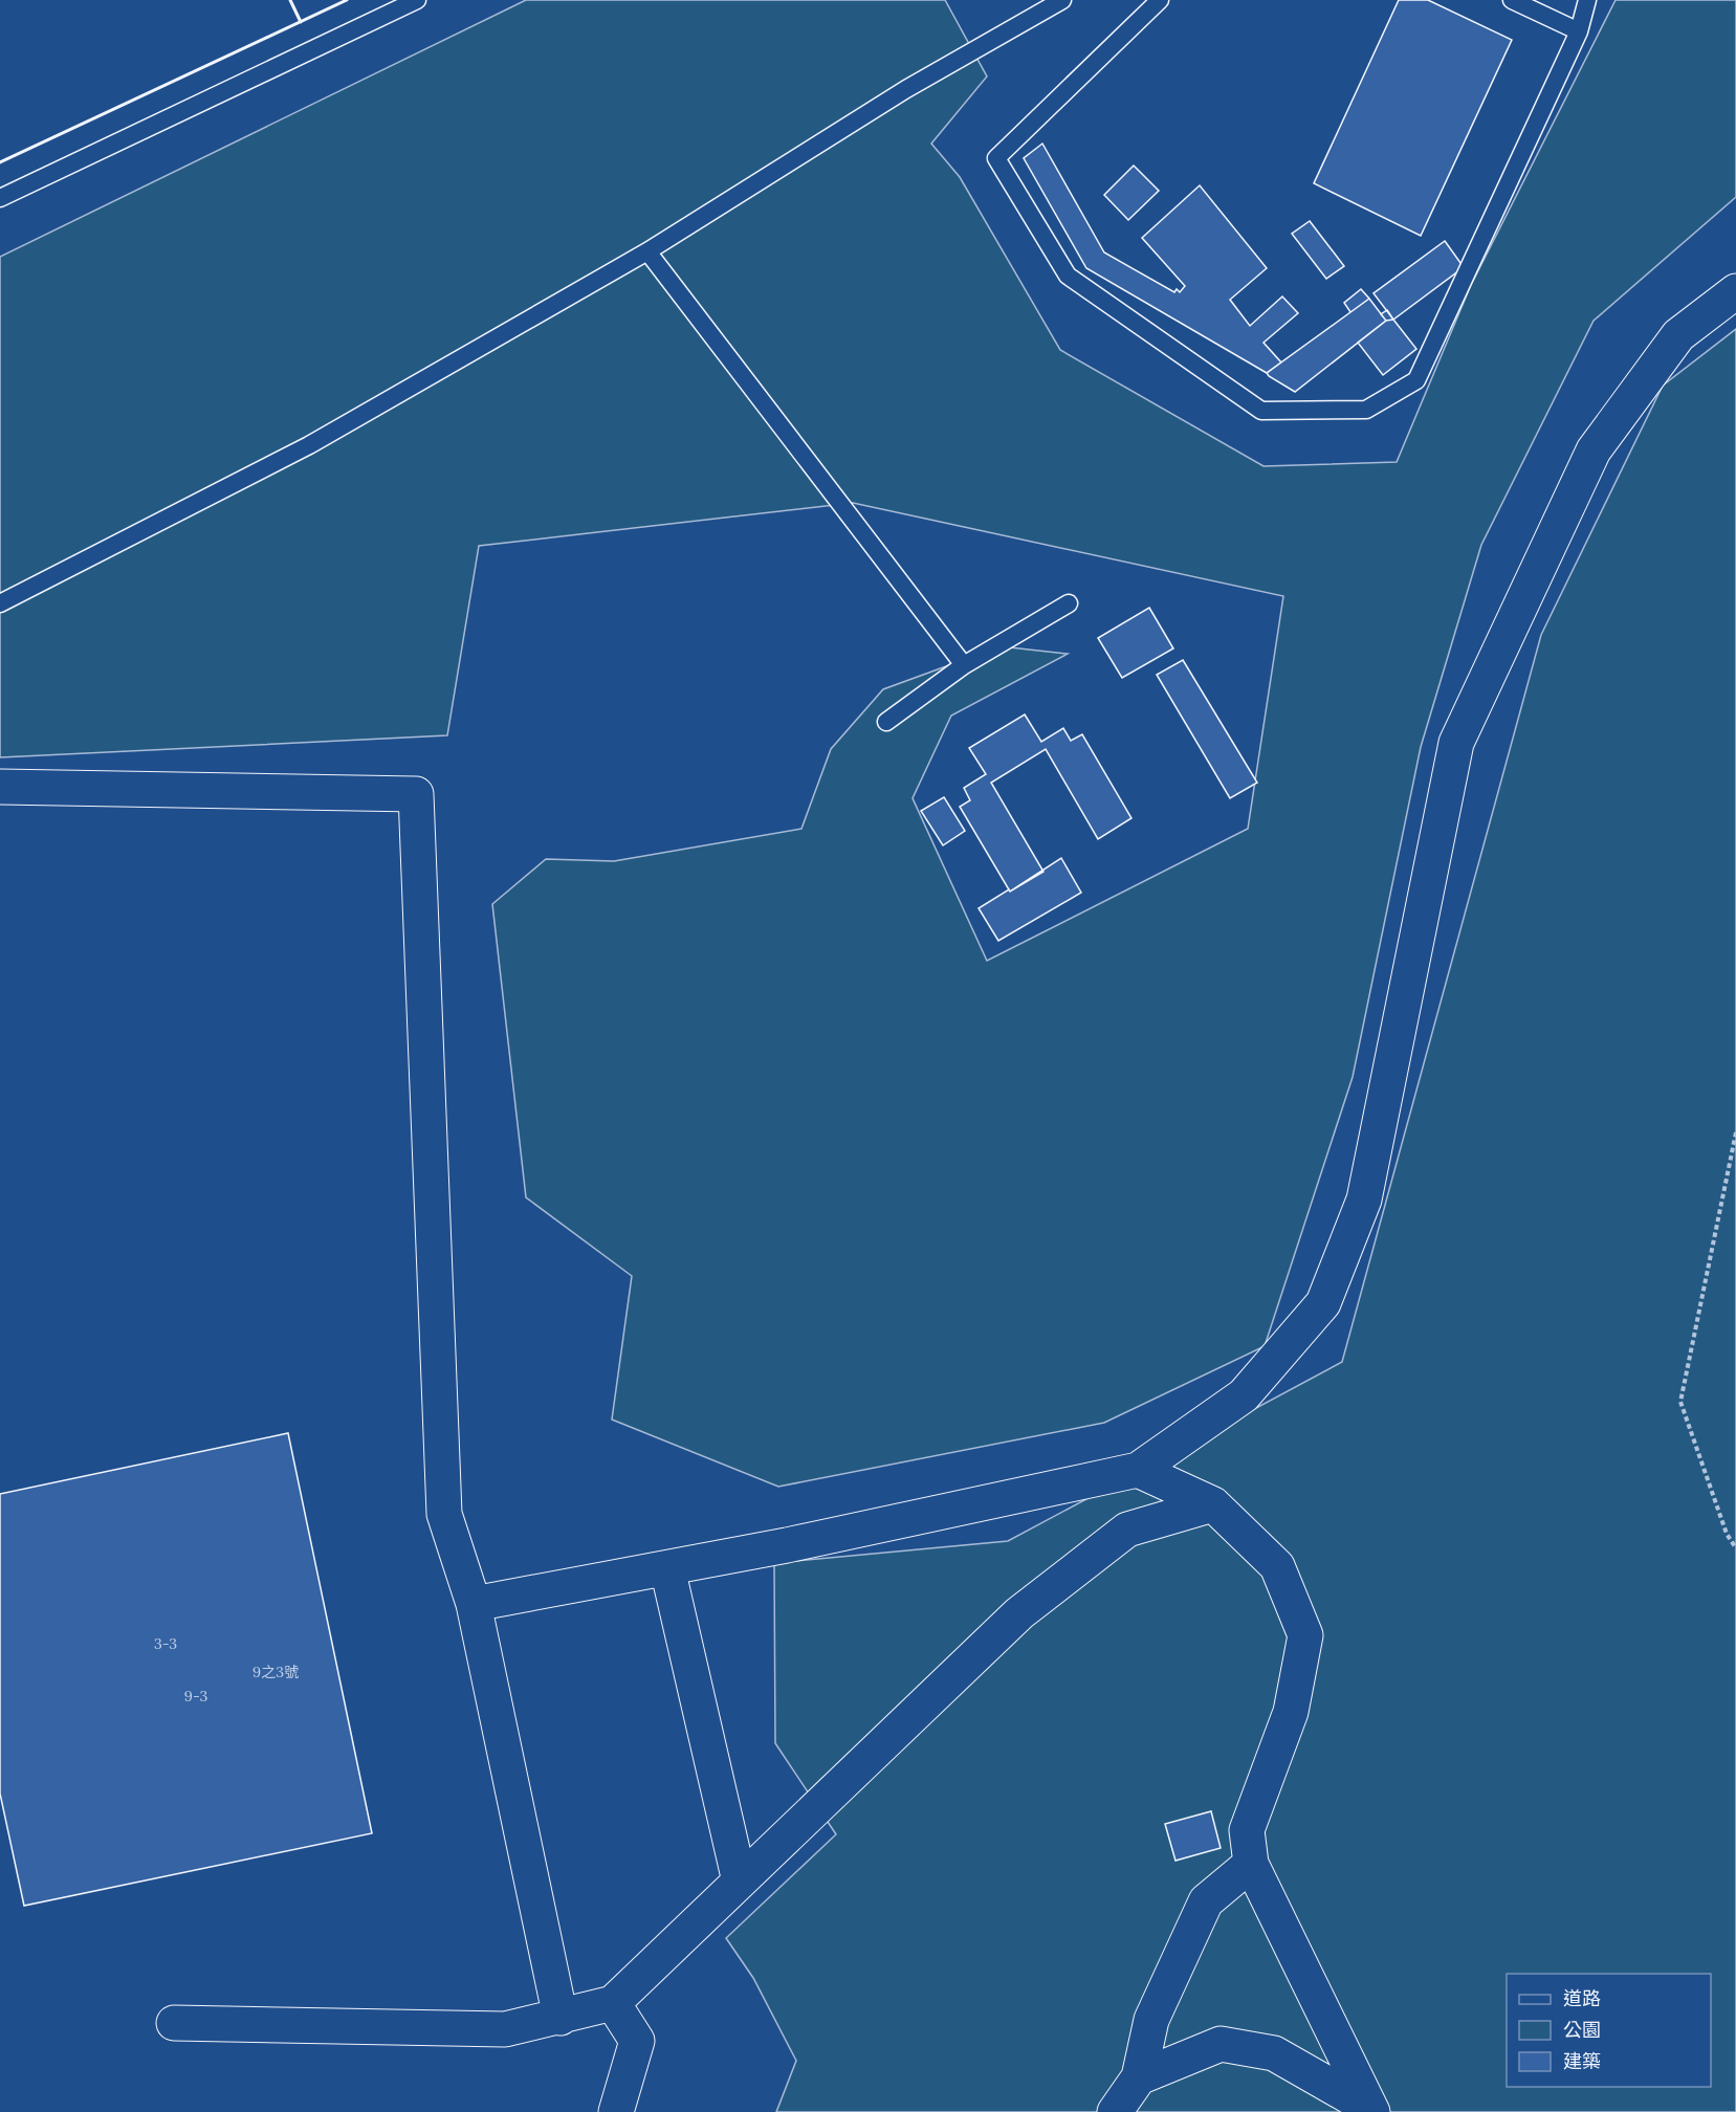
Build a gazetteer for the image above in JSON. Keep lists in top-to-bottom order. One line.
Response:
{"house_numbers":["3-3","9之3號","9-3"],"legend":["道路","公園","建築"]}
